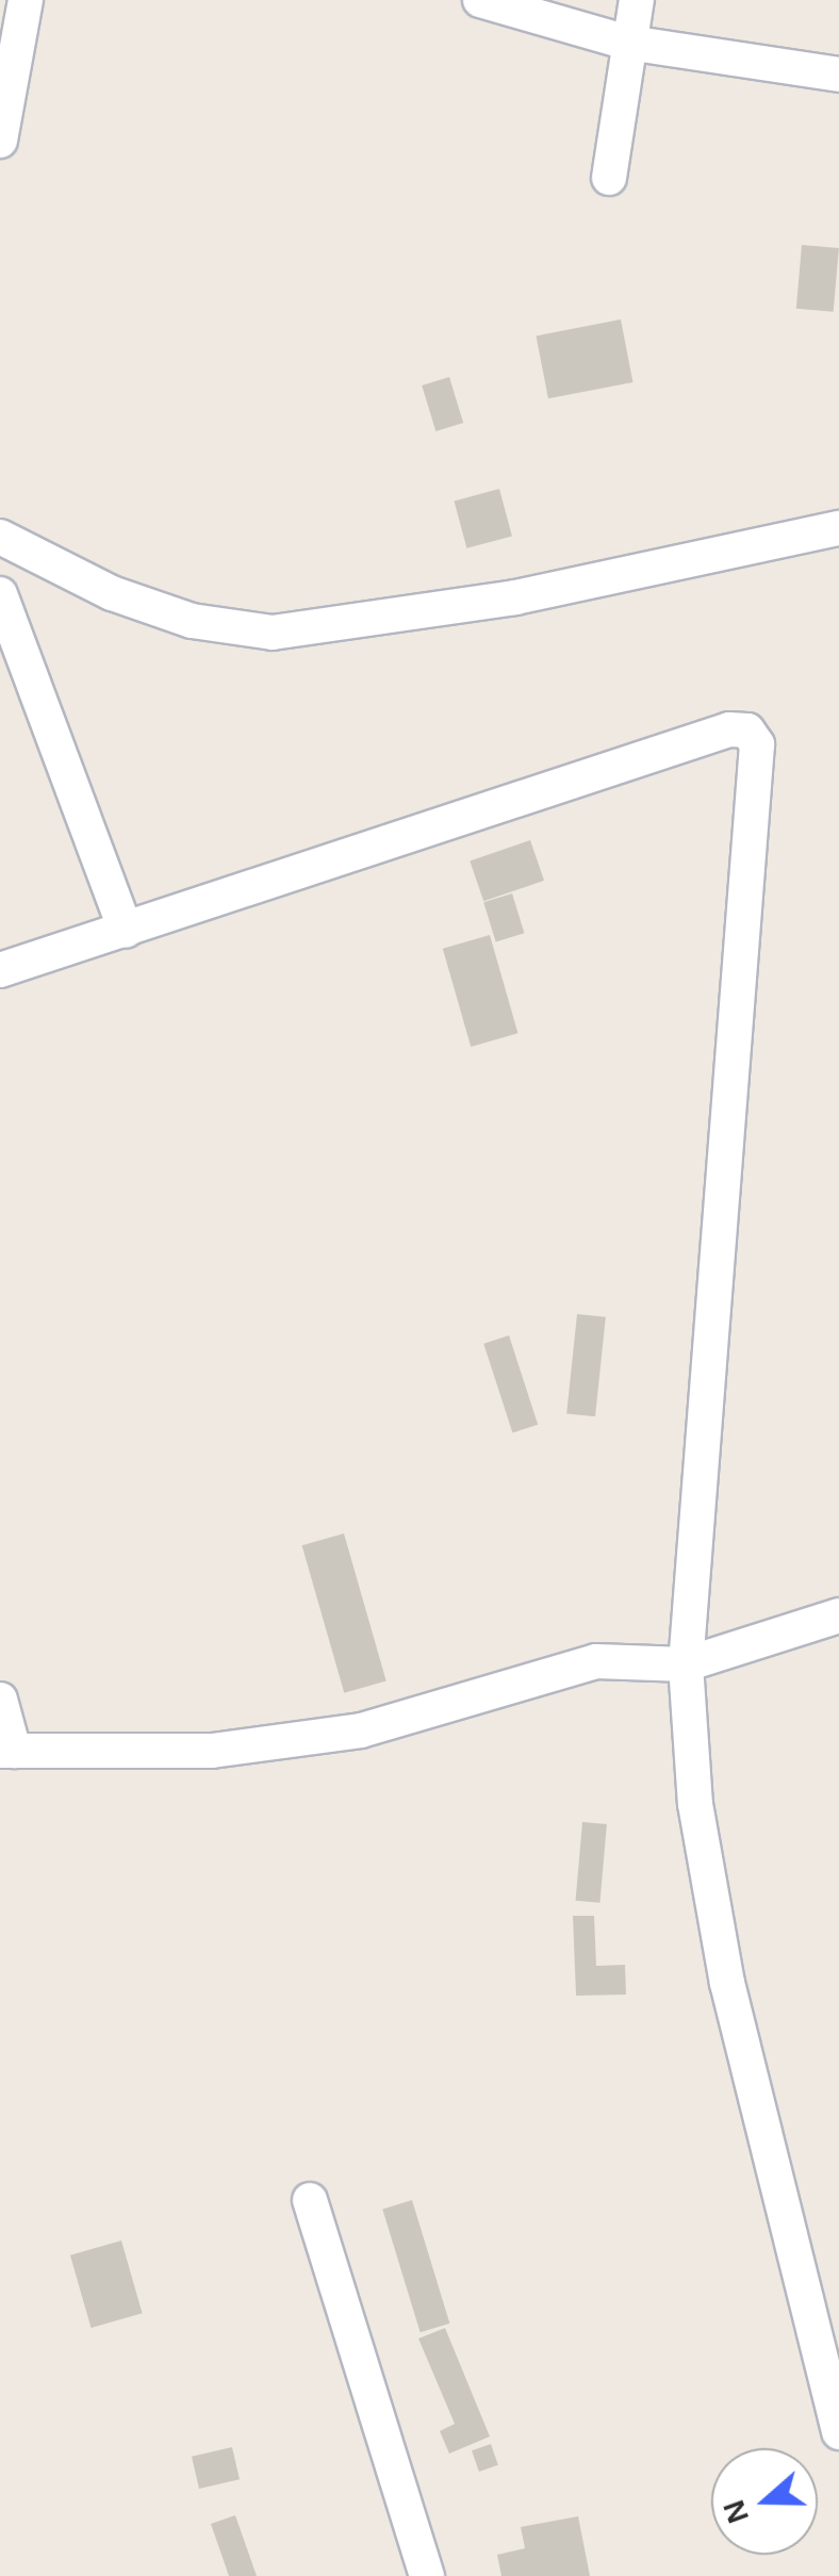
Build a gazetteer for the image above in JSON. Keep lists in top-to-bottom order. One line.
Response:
{"north":"left"}
